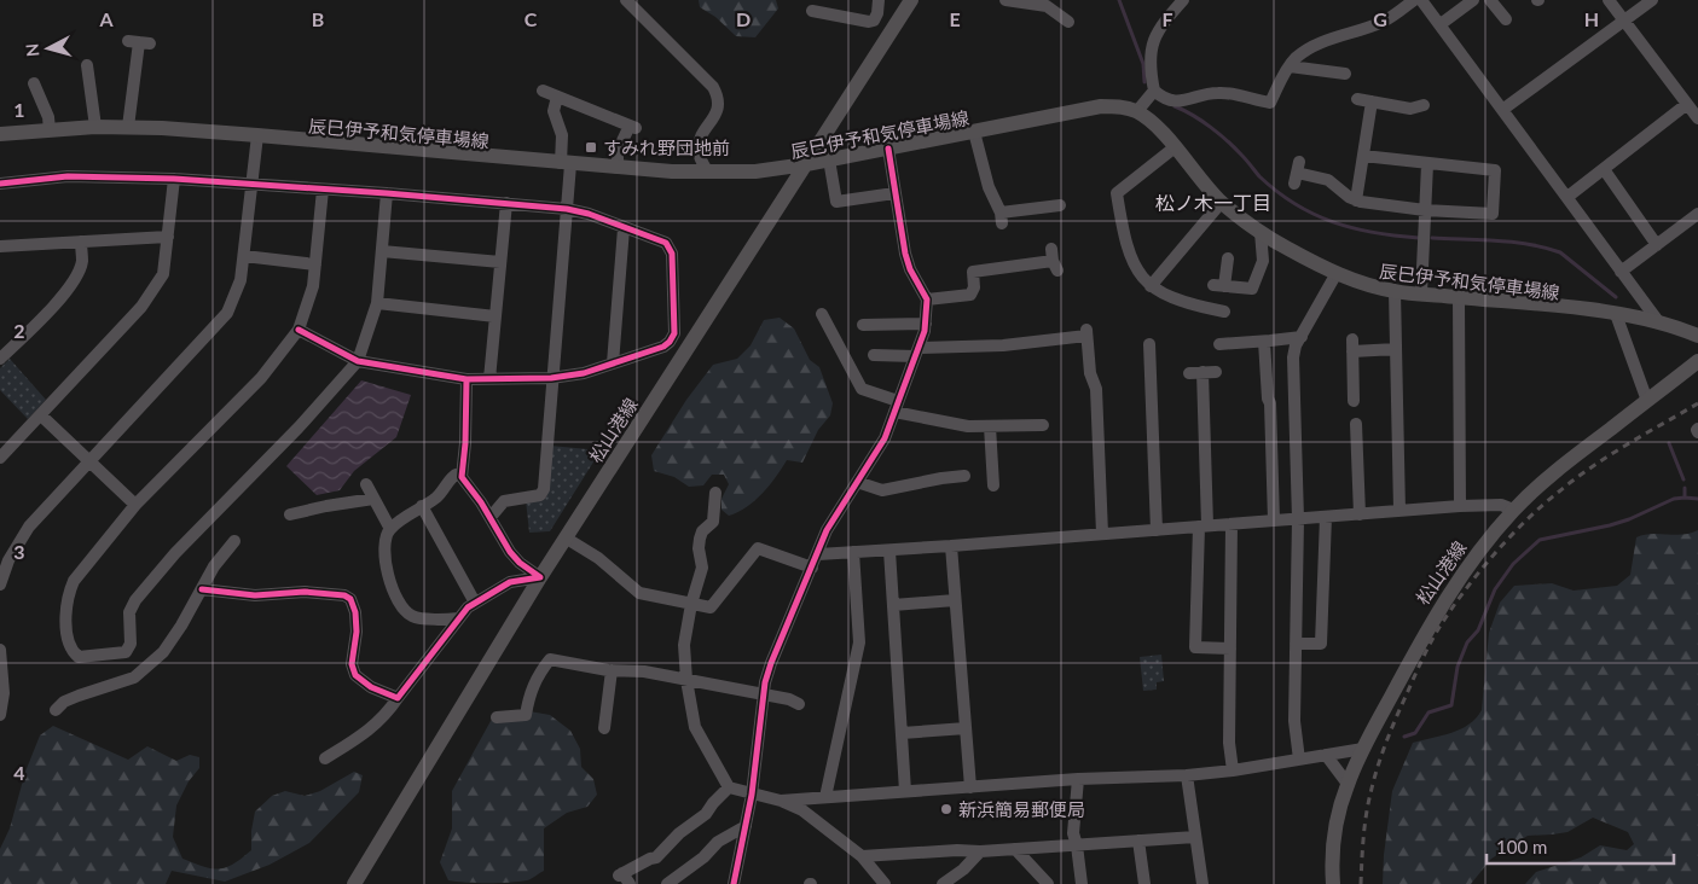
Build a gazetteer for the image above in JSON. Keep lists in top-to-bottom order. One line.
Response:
{"streets":{"main road":["辰巳伊予和気停車場線","松山港線"]},"crossings":[["辰巳伊予和気停車場線","松山港線"]],"districts":["松ノ木一丁目"],"places":{"transit":["すみれ野団地前"],"other":["新浜簡易郵便局"]},"scale_bar":"100 m","north":"left","grid":{"columns":["A","B","C","D","E","F","G","H"],"rows":["1","2","3","4"]}}
